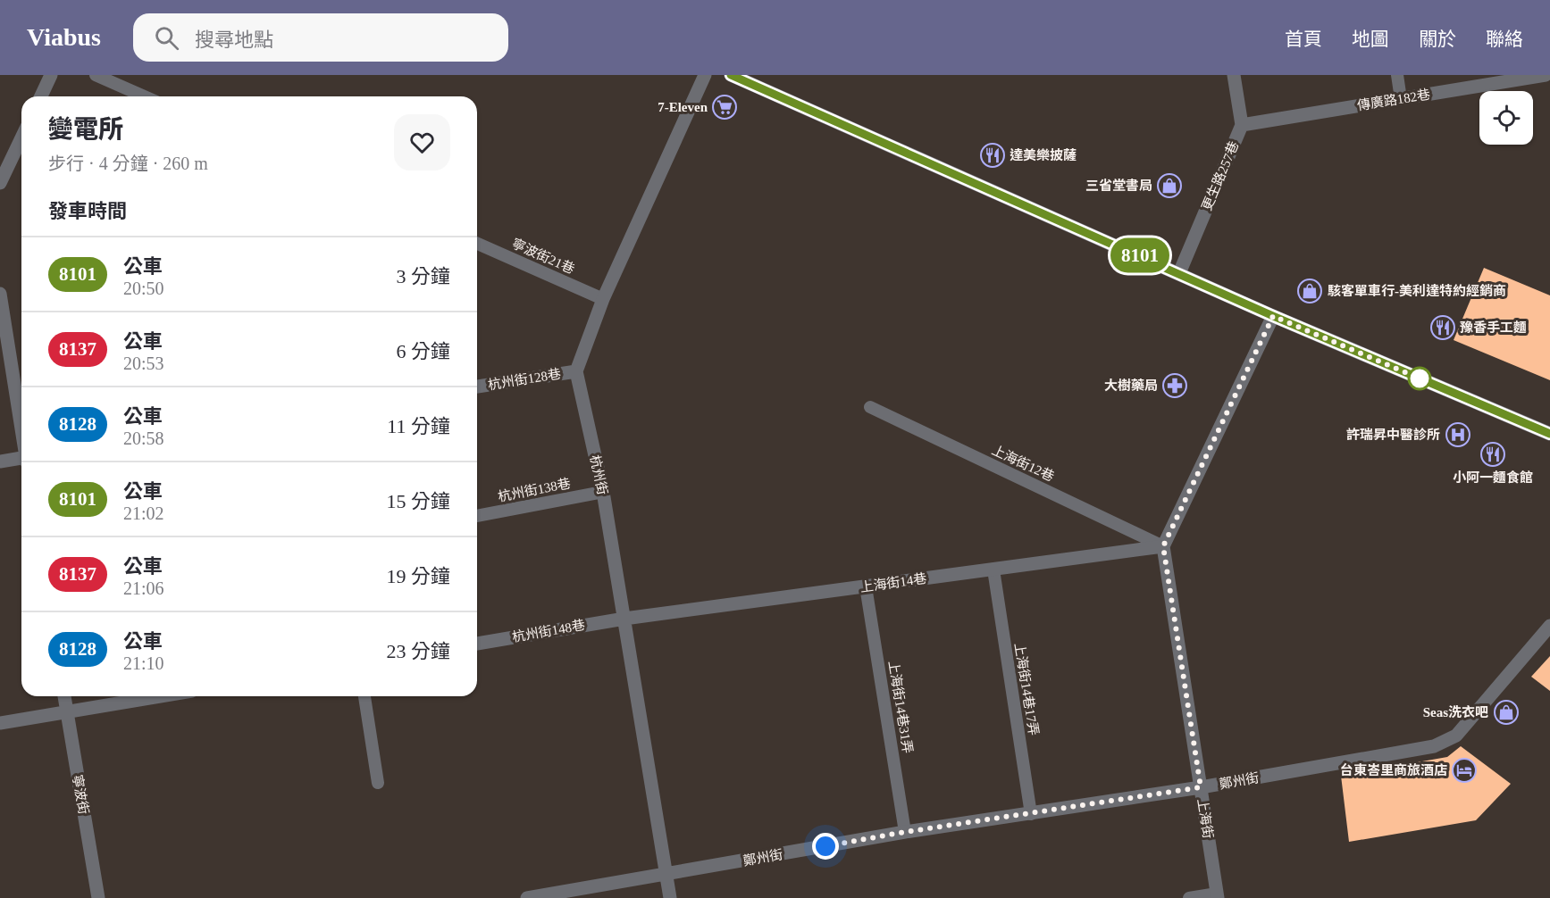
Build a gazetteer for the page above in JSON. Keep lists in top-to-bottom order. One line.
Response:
{"streets":{"street":["傳廣路182巷","更生路257巷","杭州街128巷","杭州街","上海街14巷","杭州街148巷","鄭州街","寧波街","上海街"],"lane":["寧波街21巷","上海街12巷","杭州街138巷","上海街14巷17弄","上海街14巷31弄"]},"crossings":[["傳廣路182巷","更生路257巷"],["杭州街128巷","杭州街"],["上海街12巷","上海街14巷"],["上海街12巷","上海街"],["杭州街","杭州街138巷"],["杭州街","上海街14巷"],["杭州街","杭州街148巷"],["杭州街","鄭州街"],["上海街14巷","杭州街148巷"],["上海街14巷","上海街14巷17弄"],["上海街14巷","上海街14巷31弄"],["上海街14巷","上海街"],["上海街14巷17弄","鄭州街"],["上海街14巷31弄","鄭州街"],["鄭州街","上海街"]],"places":{"supermarket":["7-Eleven"],"restaurant":["達美樂披薩","豫香手工麵","小阿一麵食館"],"shop":["三省堂書局","駭客單車行-美利達特約經銷商","Seas洗衣吧"],"pharmacy":["大樹藥局"],"hospital":["許瑞昇中醫診所"],"hotel":["台東峇里商旅酒店"]},"lines":["bus line 8101"],"page":{"header":"Viabus","search":"搜尋地點","nav":["首頁","地圖","關於","聯絡"],"on_map":"8101","heading":[["變電所","步行 · 4 分鐘 · 260 m"],"發車時間"],"list":[{"mark":"8101","name":"公車","note":"20:50","value":"3 分鐘"},{"mark":"8137","name":"公車","note":"20:53","value":"6 分鐘"},{"mark":"8128","name":"公車","note":"20:58","value":"11 分鐘"},{"mark":"8101","name":"公車","note":"21:02","value":"15 分鐘"},{"mark":"8137","name":"公車","note":"21:06","value":"19 分鐘"},{"mark":"8128","name":"公車","note":"21:10","value":"23 分鐘"}]}}
